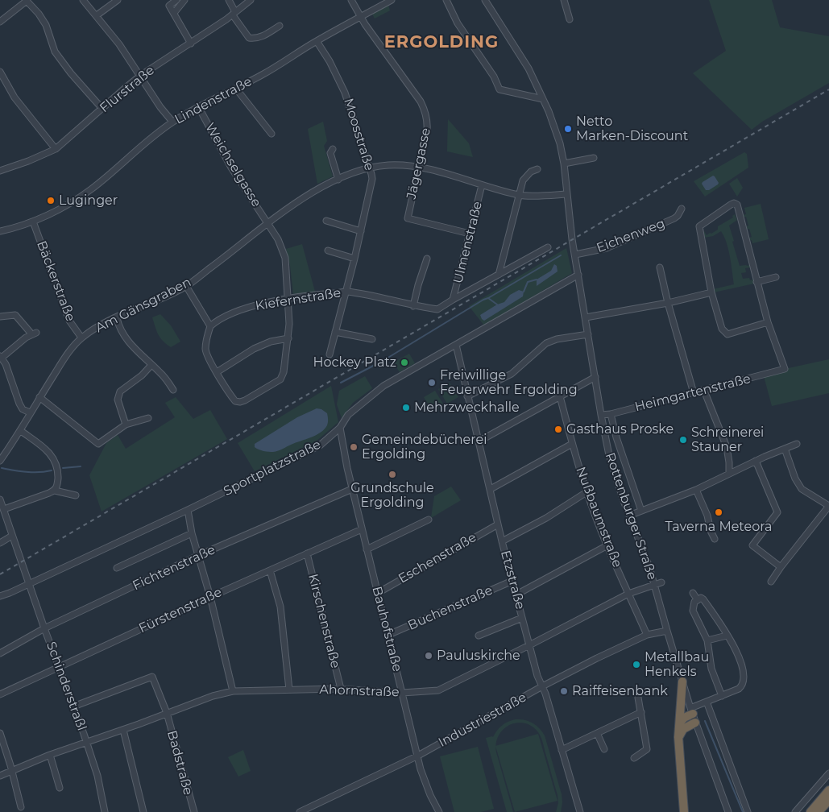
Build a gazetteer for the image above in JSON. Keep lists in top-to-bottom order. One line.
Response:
{"streets":{"street":["Flurstraße","Lindenstraße","Moosstraße","Jägergasse","Weichselgasse","Eichenweg","Ulmenstraße","Bäckerstraße","Kiefernstraße","Am Gänsgraben","Heimgartenstraße","Sportplatzstraße","Rottenburger Straße","Nußbaumstraße","Eschenstraße","Fichtenstraße","Etzstraße","Buchenstraße","Fürstenstraße","Kirschenstraße","Bauhofstraße","Schinderstraßl","Ahornstraße","Industriestraße","Badstraße"]},"crossings":[["Lindenstraße","Moosstraße"],["Lindenstraße","Jägergasse"],["Lindenstraße","Weichselgasse"],["Lindenstraße","Bäckerstraße"],["Moosstraße","Kiefernstraße"],["Moosstraße","Am Gänsgraben"],["Jägergasse","Ulmenstraße"],["Jägergasse","Am Gänsgraben"],["Weichselgasse","Kiefernstraße"],["Weichselgasse","Am Gänsgraben"],["Eichenweg","Rottenburger Straße"],["Ulmenstraße","Kiefernstraße"],["Ulmenstraße","Am Gänsgraben"],["Bäckerstraße","Am Gänsgraben"],["Am Gänsgraben","Rottenburger Straße"],["Heimgartenstraße","Rottenburger Straße"],["Sportplatzstraße","Rottenburger Straße"],["Sportplatzstraße","Etzstraße"],["Sportplatzstraße","Bauhofstraße"],["Sportplatzstraße","Schinderstraßl"],["Rottenburger Straße","Ahornstraße"],["Rottenburger Straße","Industriestraße"],["Nußbaumstraße","Ahornstraße"],["Nußbaumstraße","Industriestraße"],["Eschenstraße","Etzstraße"],["Eschenstraße","Bauhofstraße"],["Fichtenstraße","Bauhofstraße"],["Fichtenstraße","Schinderstraßl"],["Etzstraße","Buchenstraße"],["Etzstraße","Ahornstraße"],["Etzstraße","Industriestraße"],["Buchenstraße","Bauhofstraße"],["Fürstenstraße","Kirschenstraße"],["Fürstenstraße","Bauhofstraße"],["Fürstenstraße","Schinderstraßl"],["Kirschenstraße","Ahornstraße"],["Bauhofstraße","Ahornstraße"],["Bauhofstraße","Industriestraße"],["Schinderstraßl","Ahornstraße"],["Schinderstraßl","Badstraße"],["Ahornstraße","Badstraße"]],"districts":["ERGOLDING"],"places":["Netto Marken-Discount","Luginger","Hockey Platz","Freiwillige Feuerwehr Ergolding","Mehrzweckhalle","Gasthaus Proske","Schreinerei Stauner","Gemeindebücherei Ergolding","Grundschule Ergolding","Taverna Meteora","Pauluskirche","Metallbau Henkels","Raiffeisenbank"]}
